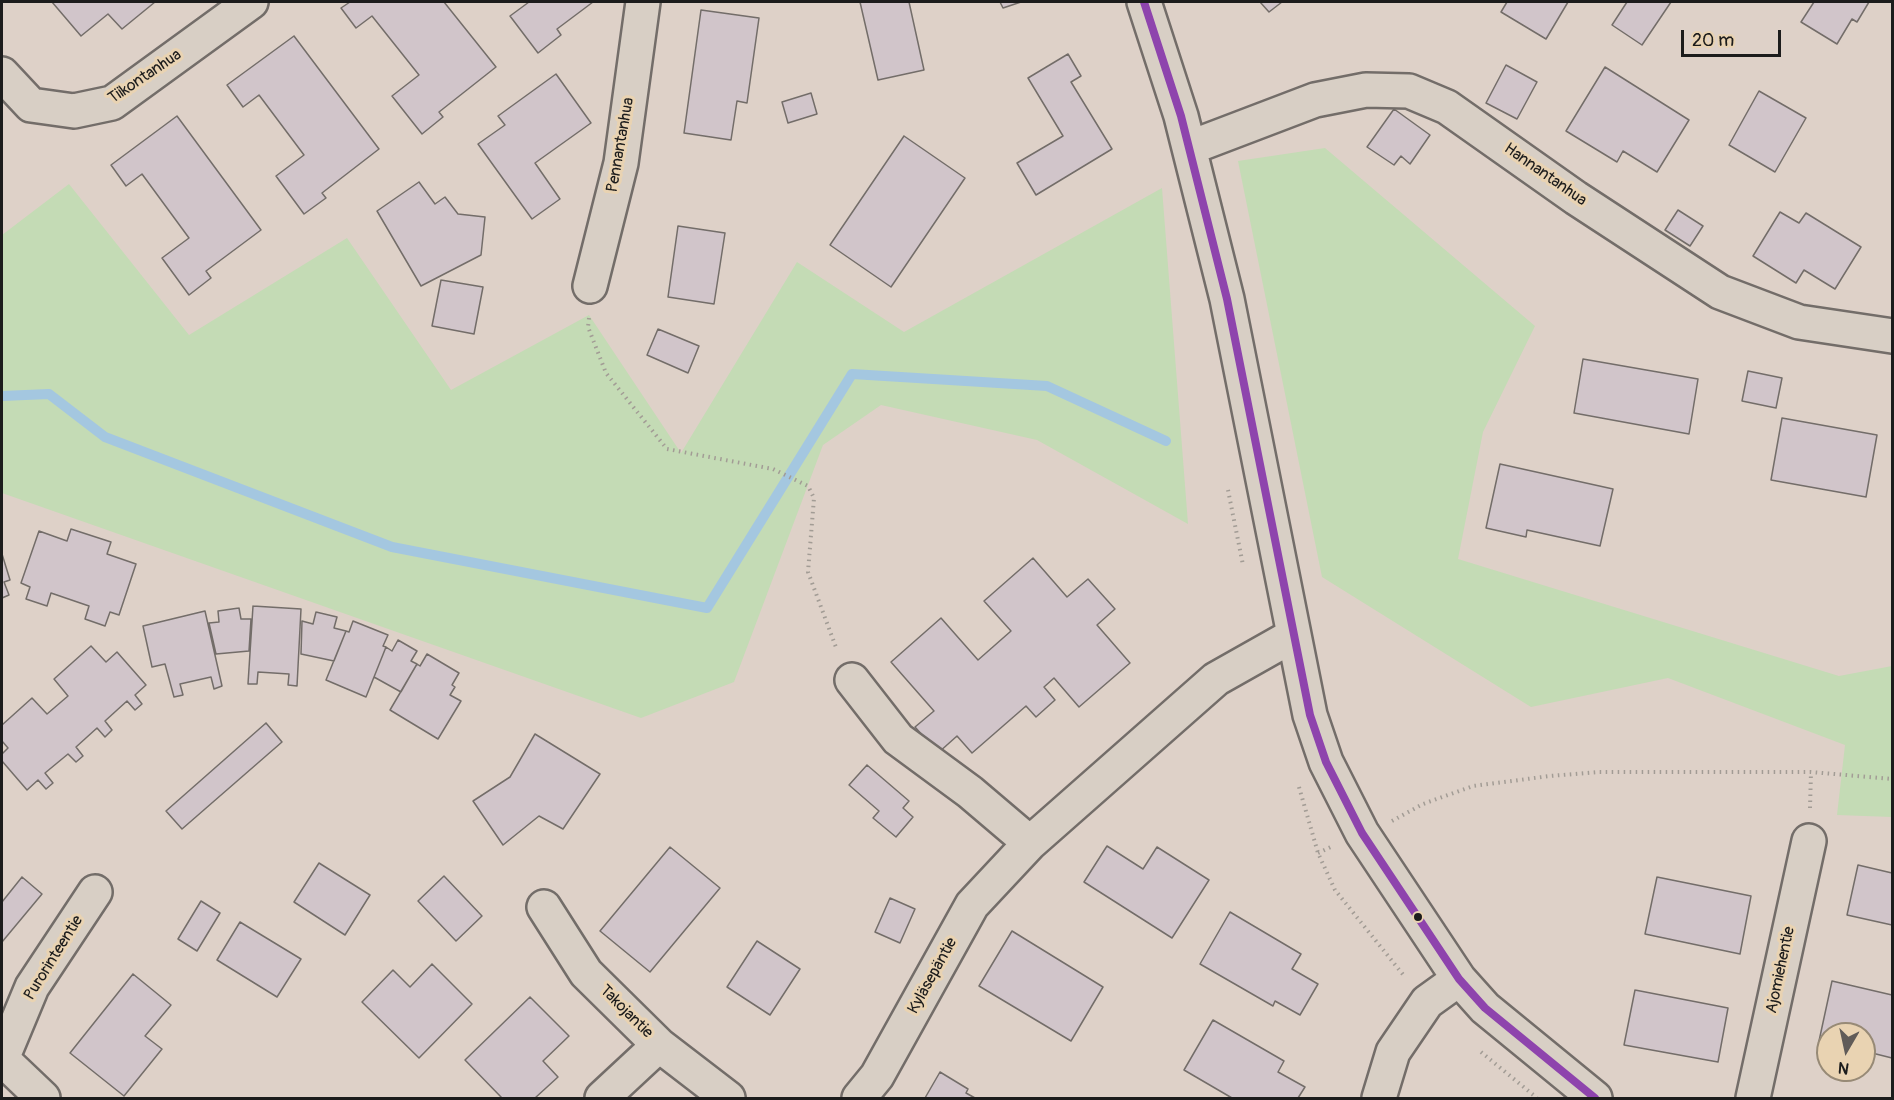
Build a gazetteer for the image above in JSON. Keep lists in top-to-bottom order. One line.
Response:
{"streets":{"street":["Tiikontanhua","Pennantanhua","Hannantanhua","Purorinteentie","Ajomiehentie","Kyläsepäntie","Takojantie"]},"scale_bar":"20 m","north":"bottom"}
